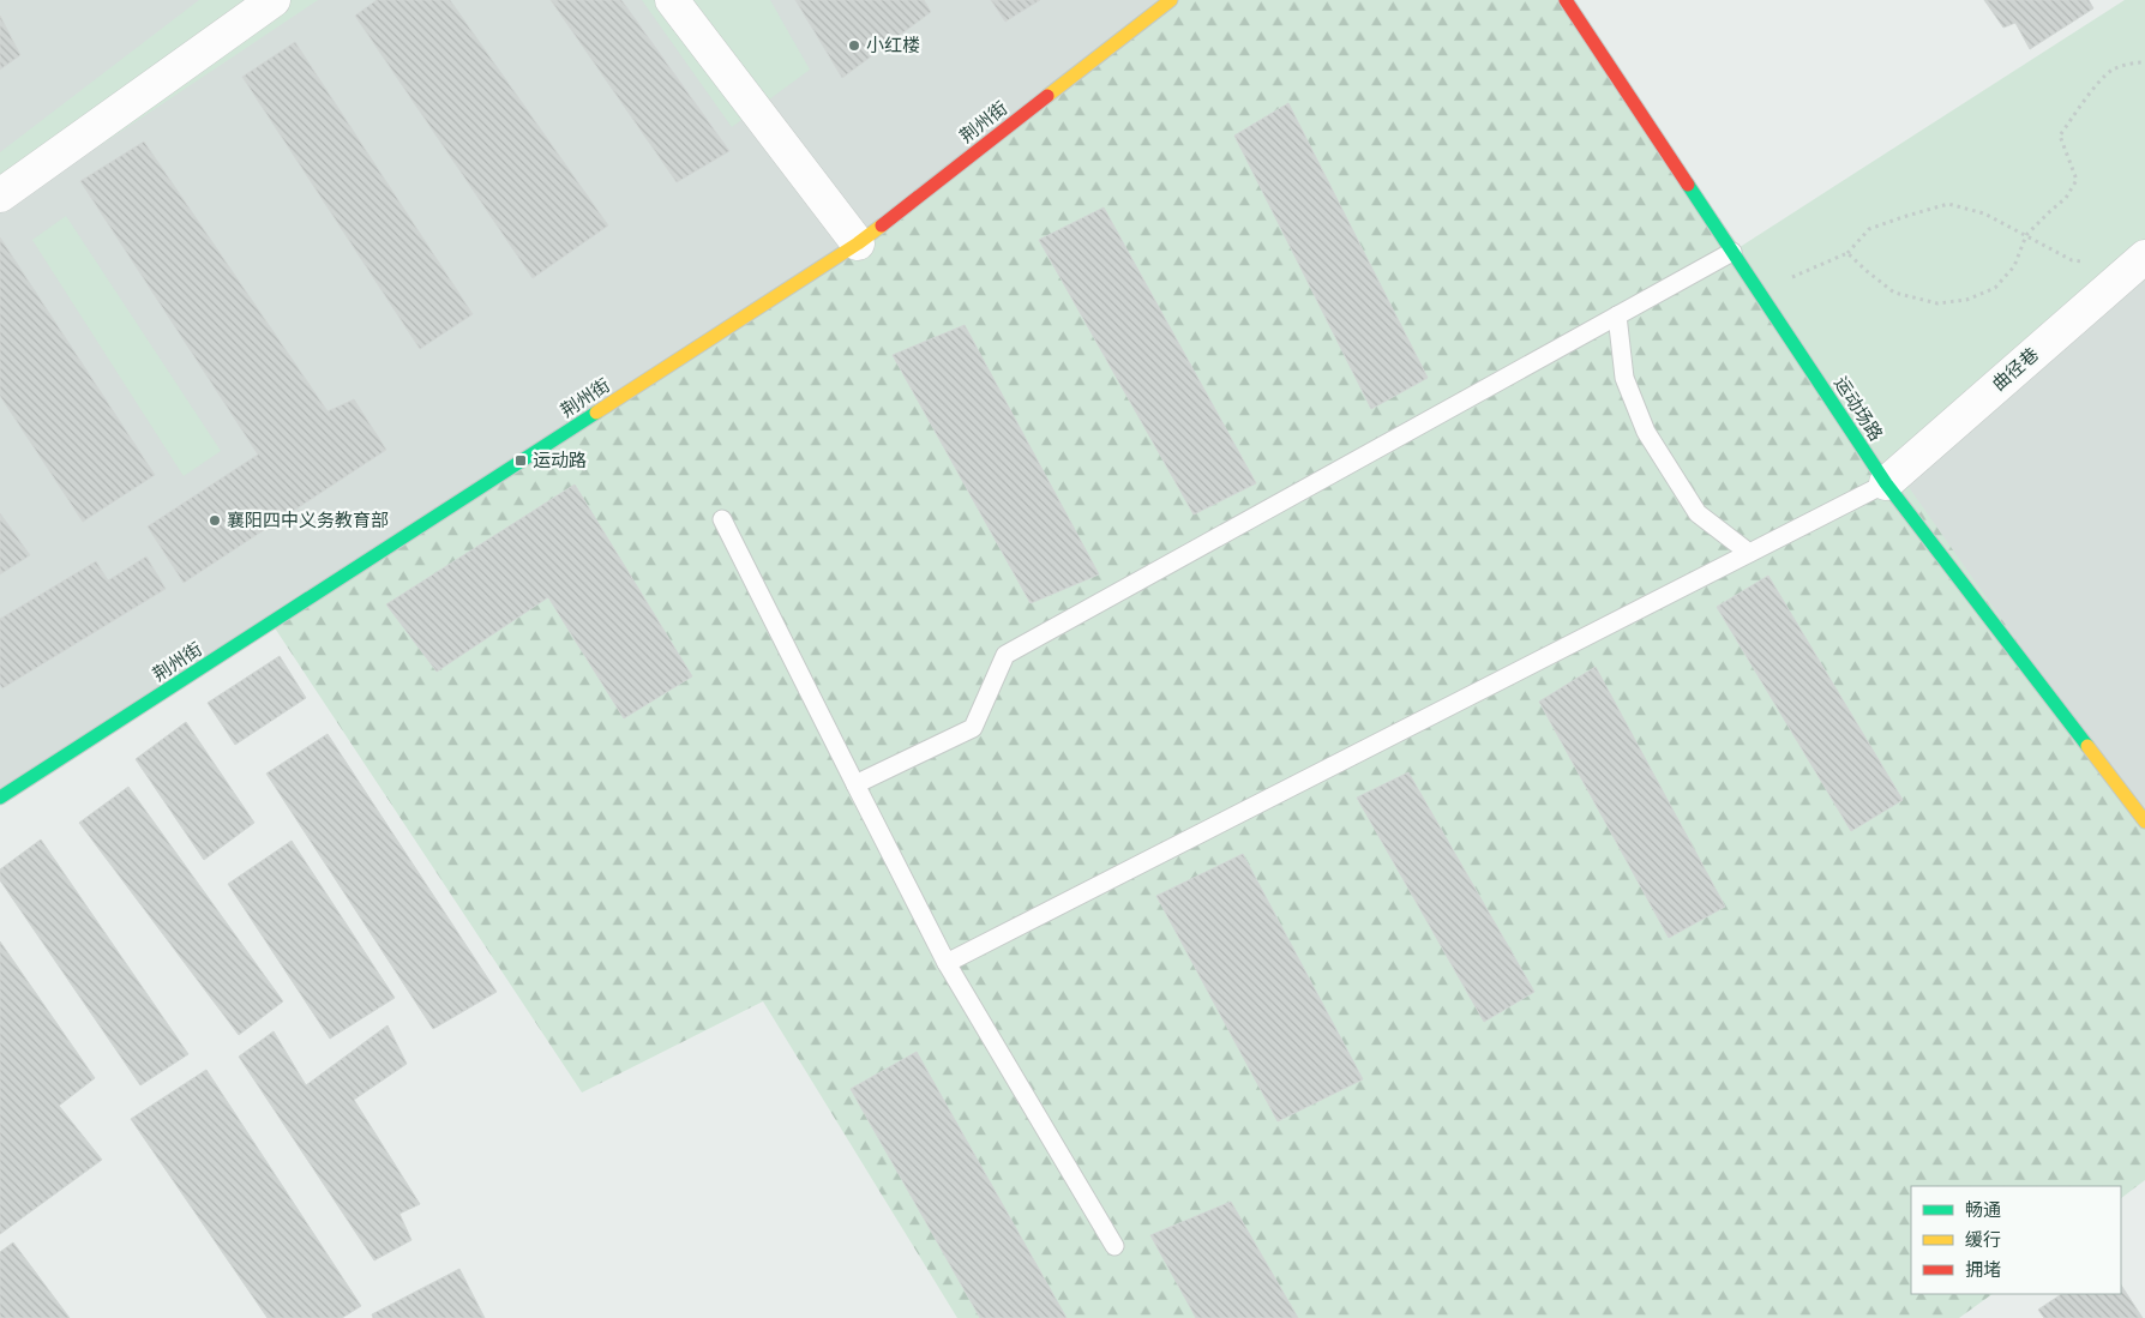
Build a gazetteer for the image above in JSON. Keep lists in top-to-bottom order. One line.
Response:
{"streets":{"street":["荆州街","曲径巷","运动场路"]},"crossings":[["曲径巷","运动场路"]],"places":{"other":["小红楼","襄阳四中义务教育部"],"transit":["运动路"]},"legend":["畅通","缓行","拥堵"]}
